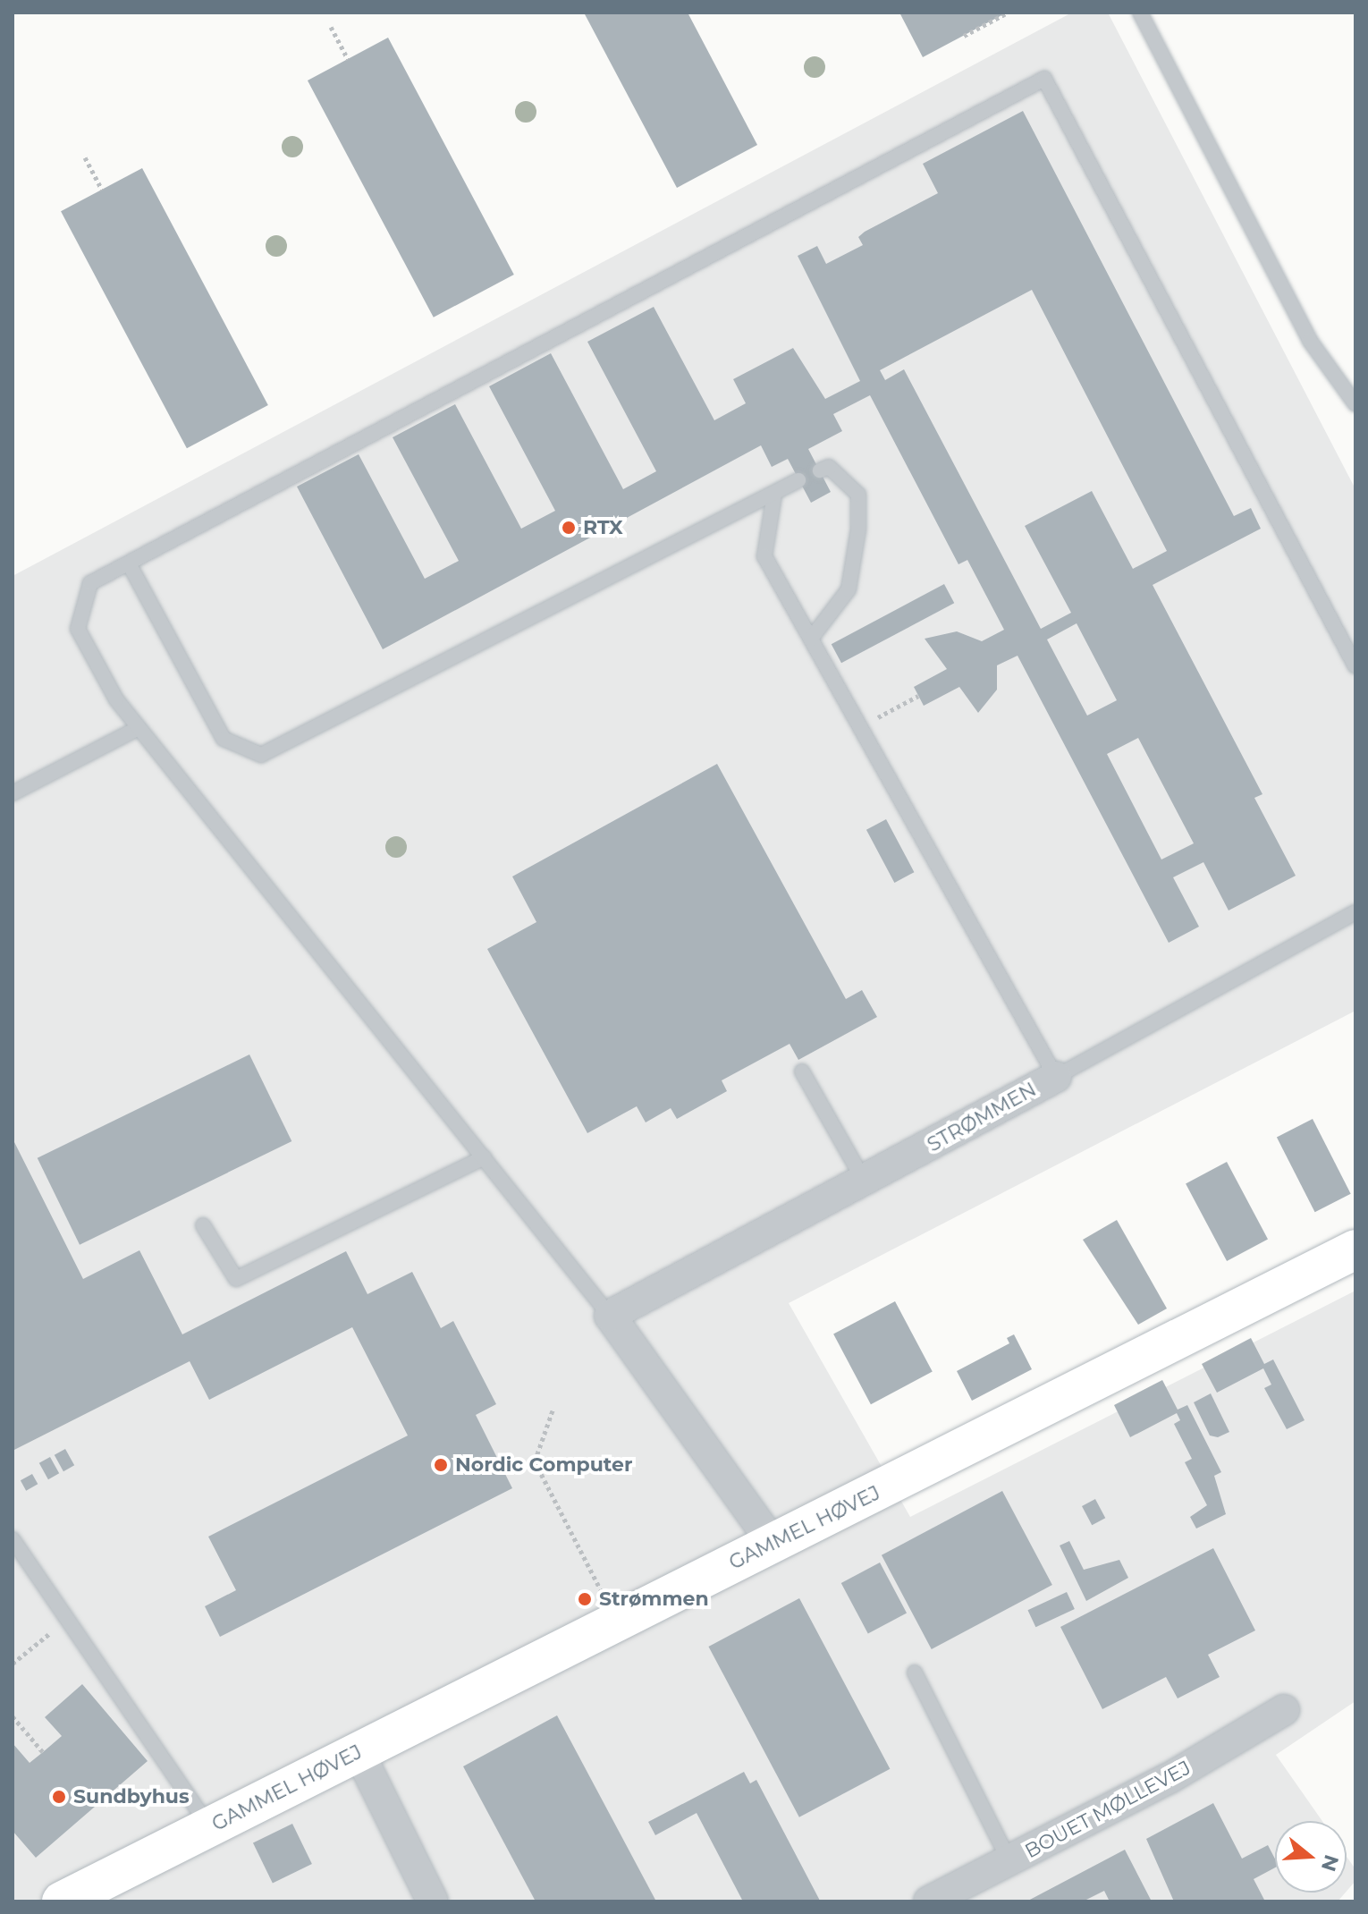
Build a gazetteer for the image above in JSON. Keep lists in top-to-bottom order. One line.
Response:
{"streets":{"street":["STRØMMEN","GAMMEL HØVEJ","BOUET MØLLEVEJ"]},"places":["RTX","Nordic Computer","Strømmen","Sundbyhus"],"north":"right"}
